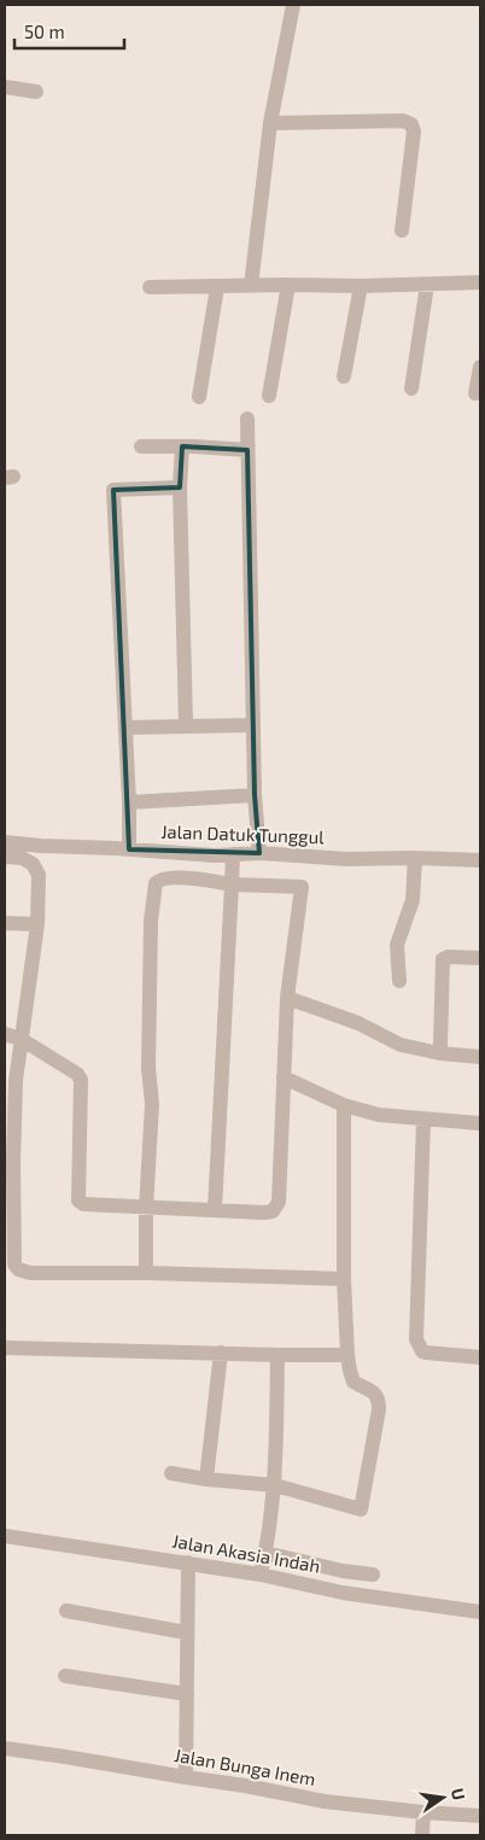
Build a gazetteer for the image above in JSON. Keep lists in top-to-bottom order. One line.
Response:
{"streets":{"street":["Jalan Datuk Tunggul","Jalan Akasia Indah","Jalan Bunga Inem"]},"scale_bar":"50 m","north":"right"}
